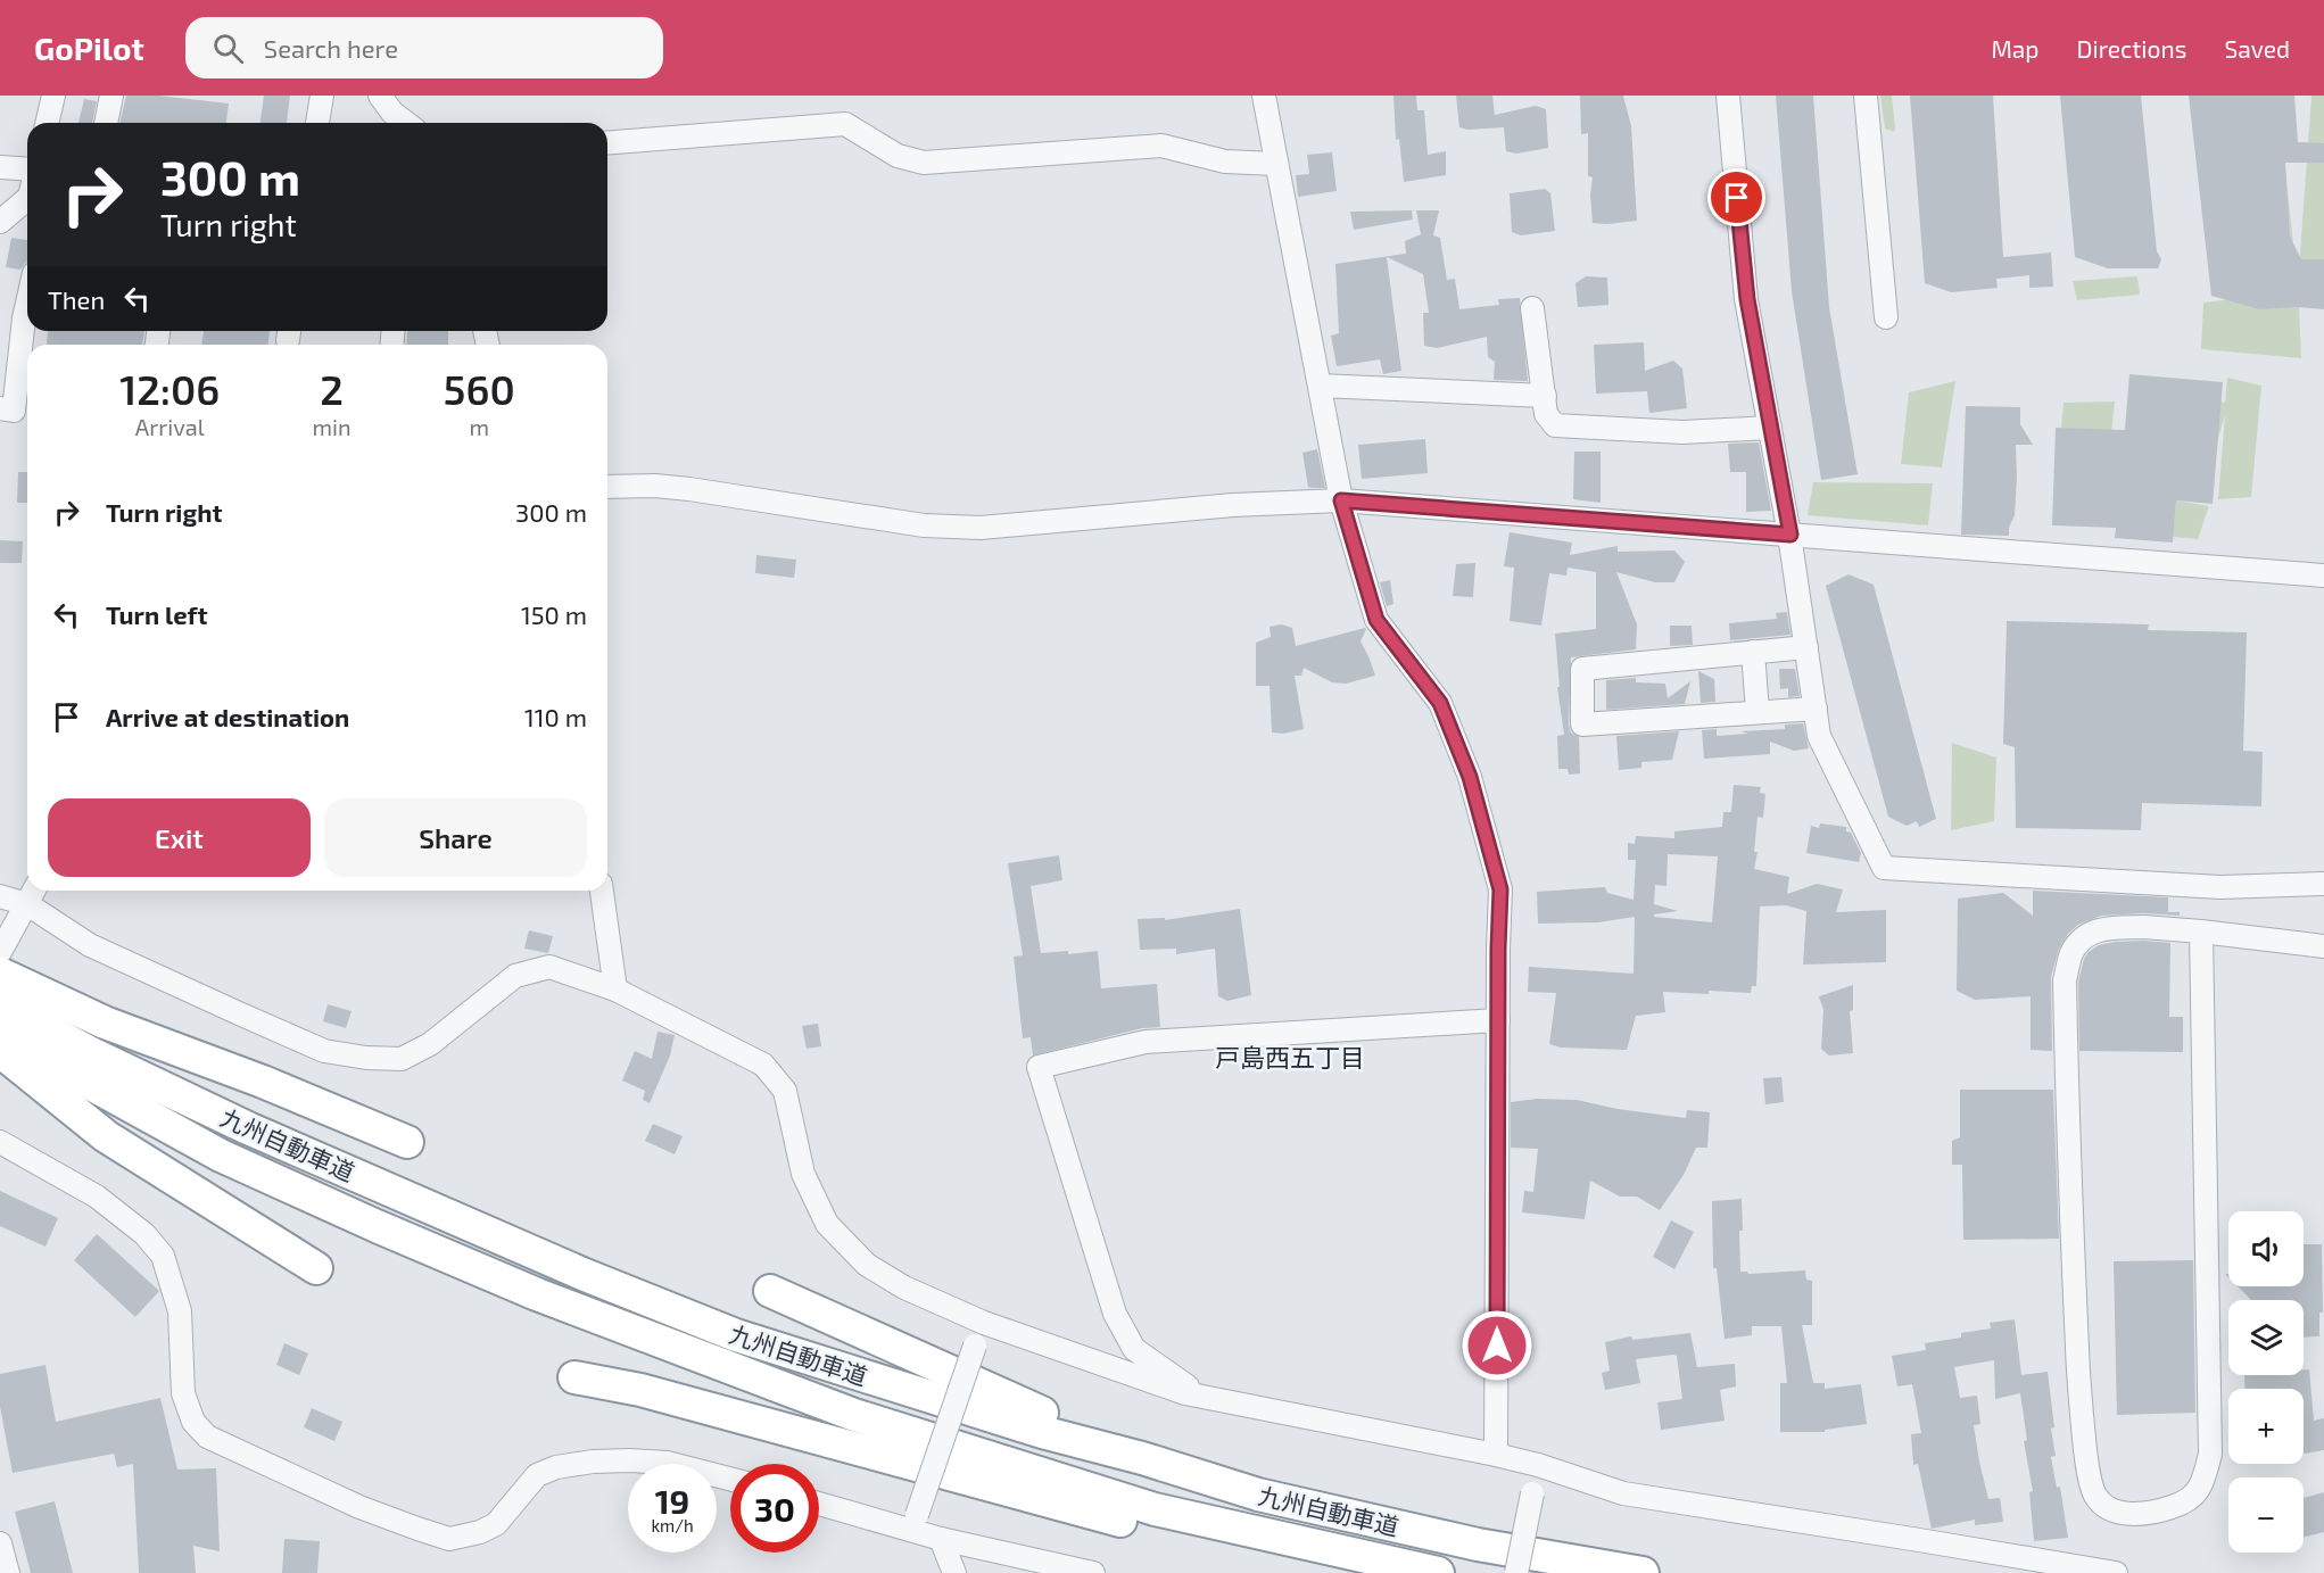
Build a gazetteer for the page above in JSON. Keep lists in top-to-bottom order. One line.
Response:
{"streets":{"highway":["九州自動車道"]},"districts":["戸島西五丁目"],"page":{"header":"GoPilot","search":"Search here","nav":["Map","Directions","Saved"],"turn":["300 m","Turn right"],"then":"Then","eta":["12:06","Arrival","2","min","560","m"],"list":[{"name":"Turn right","value":"300 m"},{"name":"Turn left","value":"150 m"},{"name":"Arrive at destination","value":"110 m"}],"buttons":["Exit","Share"],"map_buttons":["+","−"],"speed":"19 km/h","limit":"30"}}
